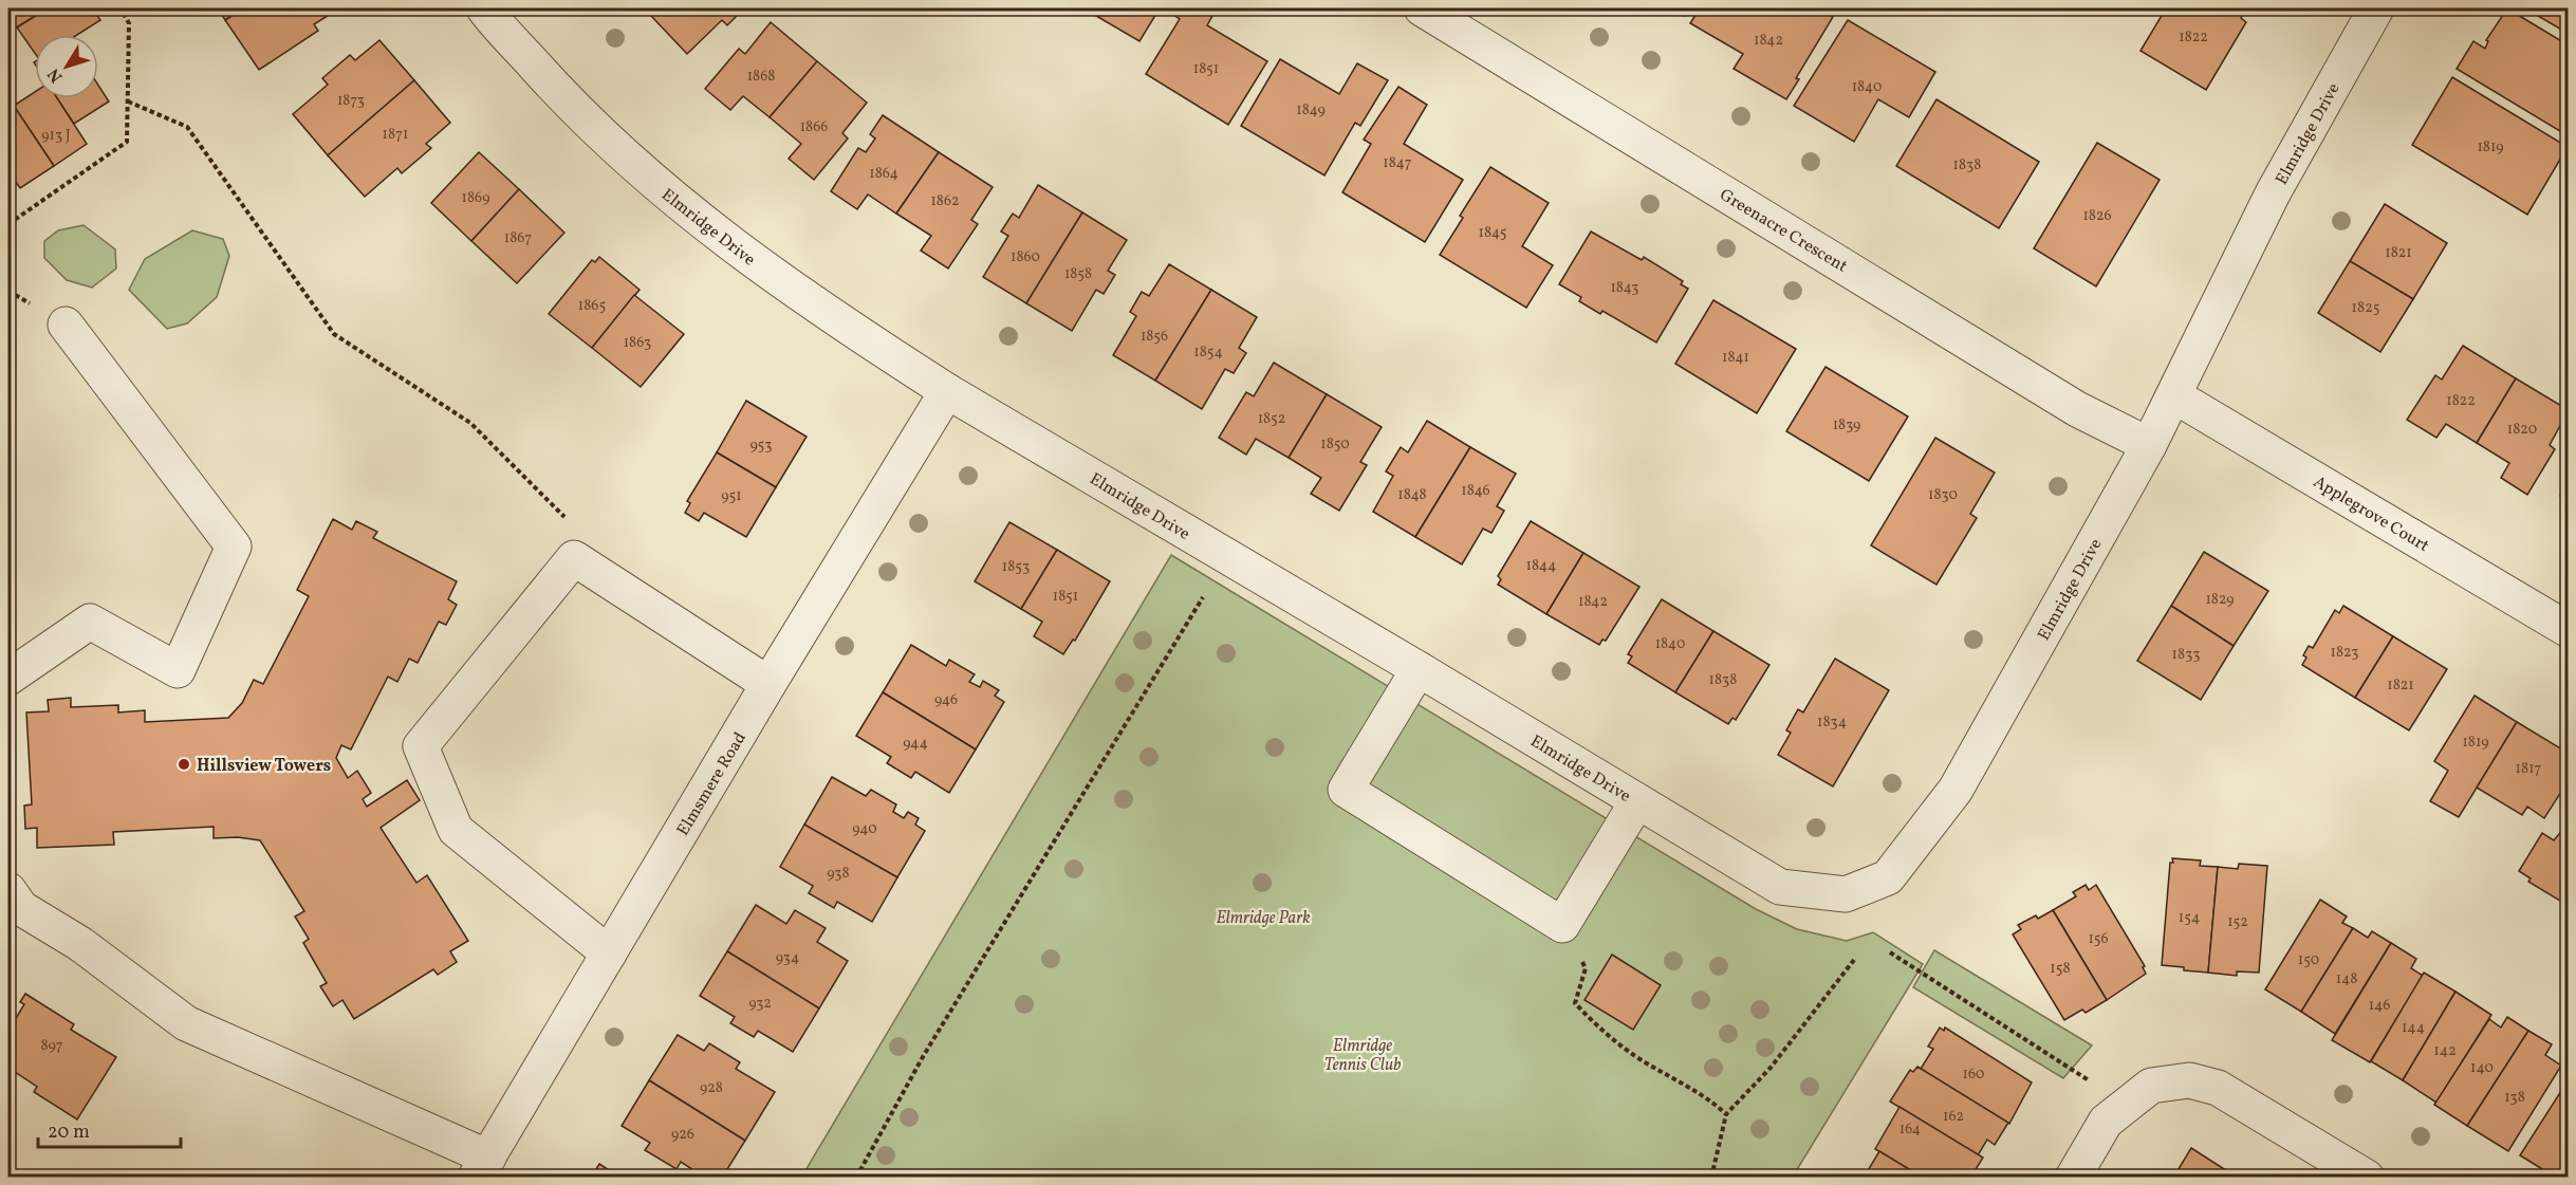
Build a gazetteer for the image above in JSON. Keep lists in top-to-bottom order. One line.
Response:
{"streets":{"street":["Elmridge Drive","Greenacre Crescent","Applegrove Court","Elmsmere Road"]},"crossings":[["Elmridge Drive","Greenacre Crescent"],["Elmridge Drive","Applegrove Court"],["Elmridge Drive","Elmsmere Road"]],"parks":["Elmridge Park","Elmridge Tennis Club"],"places":["Hillsview Towers"],"house_numbers":["1822","1842","1851","1868","1840","1873","1849","1866","1871","913 J","1819","1847","1838","1864","1869","1862","1826","1845","1867","1821","1860","1858","1843","1865","1825","1856","1863","1854","1841","1822","1852","1839","1820","1850","953","1846","1848","1830","951","1844","1853","1851","1829","1842","1840","1823","1833","1838","1821","946","1834","1819","944","1817","940","938","154","152","156","934","150","158","148","932","146","144","897","142","140","160","928","138","162","164","926"],"scale_bar":"20 m","north":"bottom left"}
